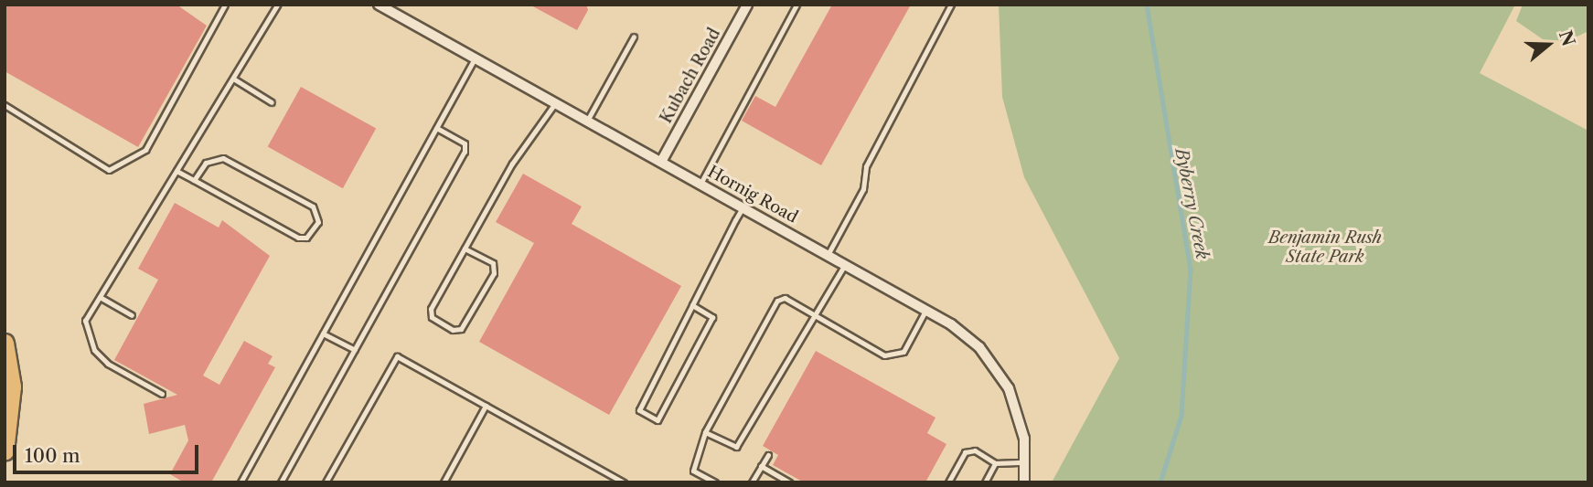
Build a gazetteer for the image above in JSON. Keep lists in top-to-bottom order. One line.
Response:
{"streets":{"street":["Kubach Road","Hornig Road"]},"crossings":[["Kubach Road","Hornig Road"]],"water":["Byberry Creek"],"parks":["Benjamin Rush State Park"],"scale_bar":"100 m","north":"right"}
